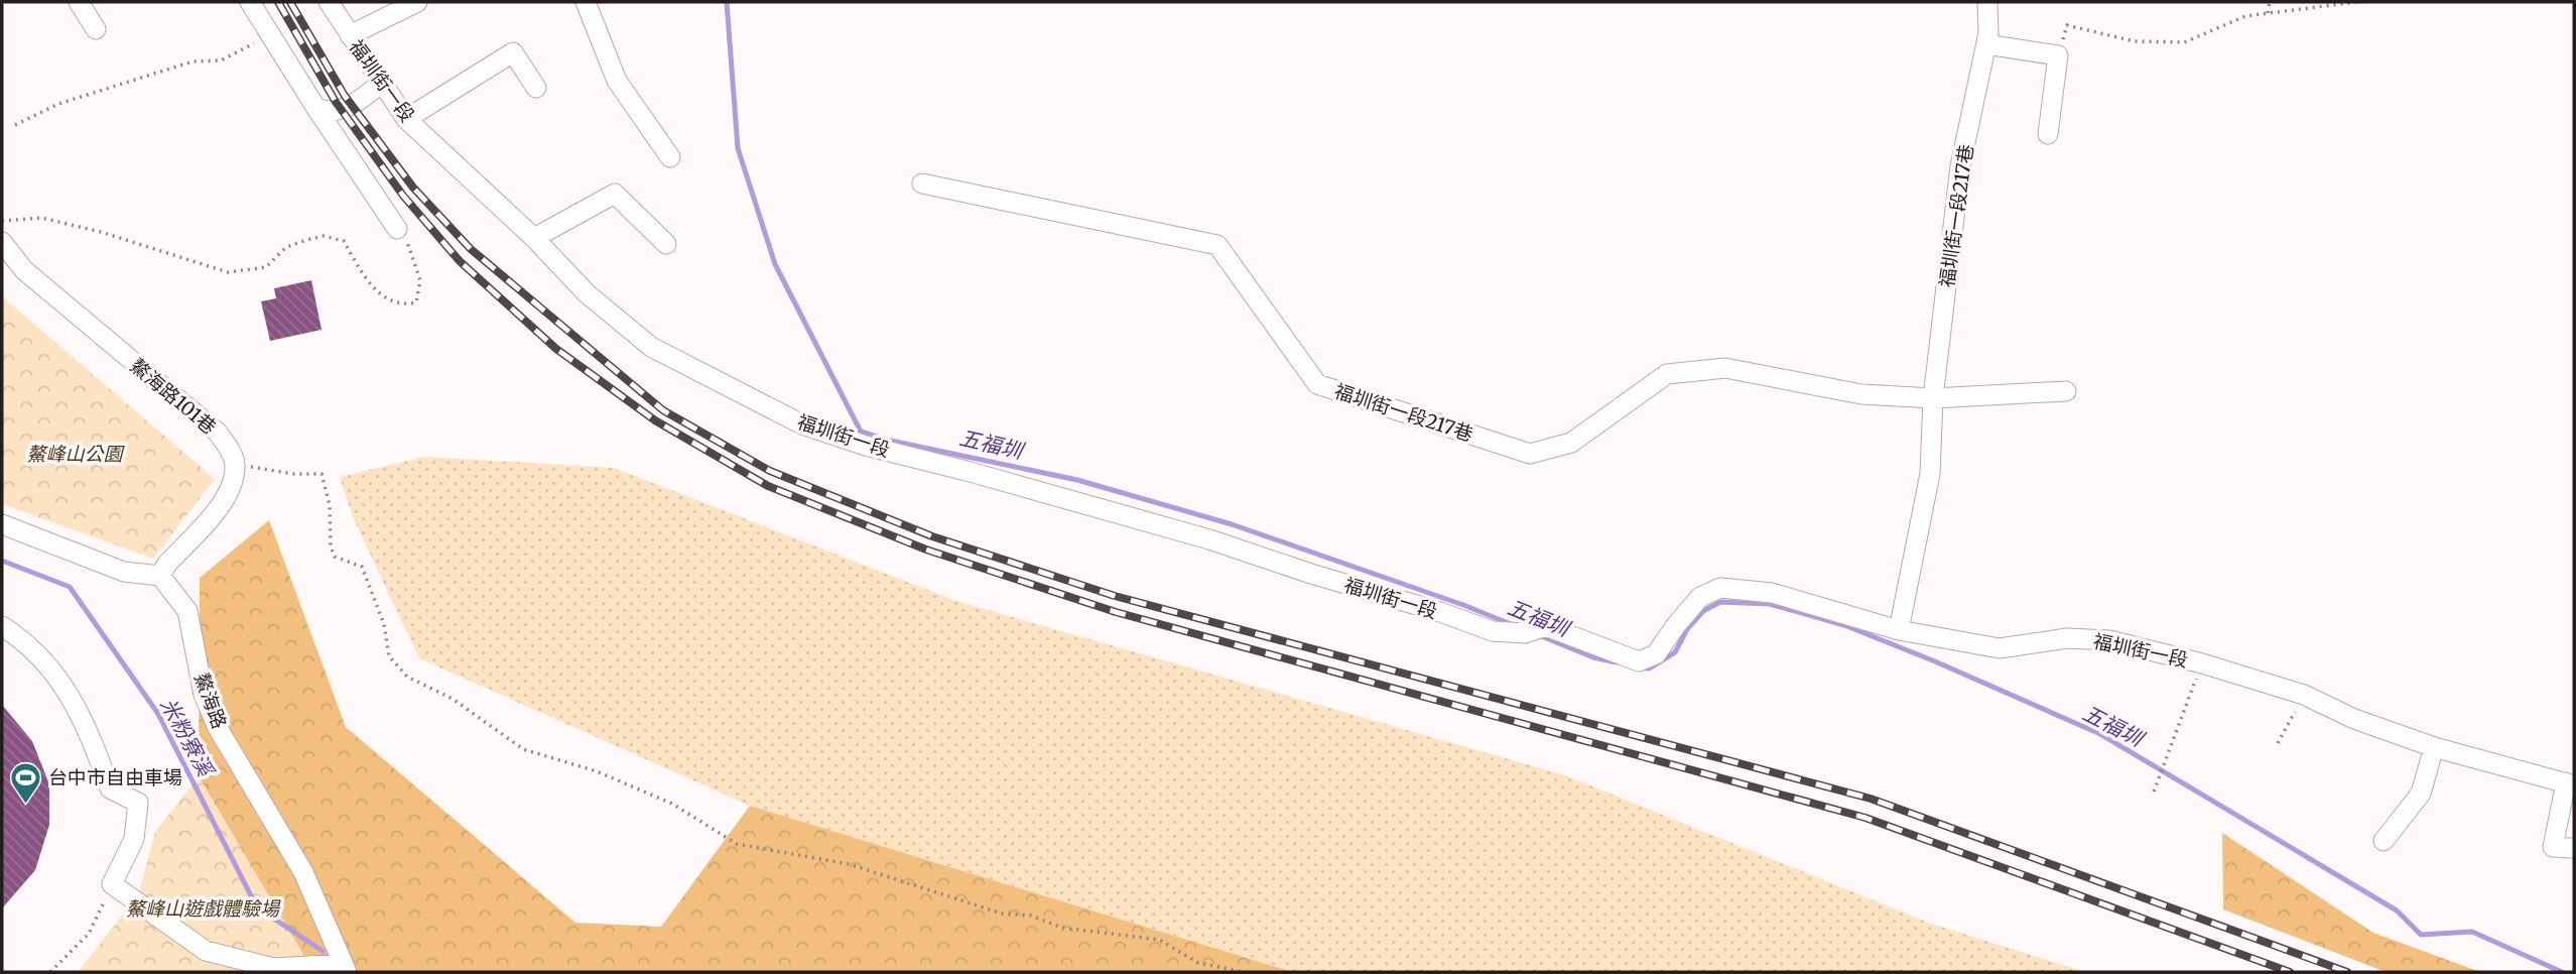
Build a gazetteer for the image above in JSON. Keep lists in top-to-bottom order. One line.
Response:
{"streets":{"street":["福圳街一段","福圳街一段217巷","鰲海路101巷","鰲海路"]},"crossings":[["福圳街一段","福圳街一段217巷"]],"water":["五福圳","米粉寮溪"],"parks":["鰲峰山公園","鰲峰山遊戲體驗場"],"places":{"sports":["台中市自由車場"]}}
